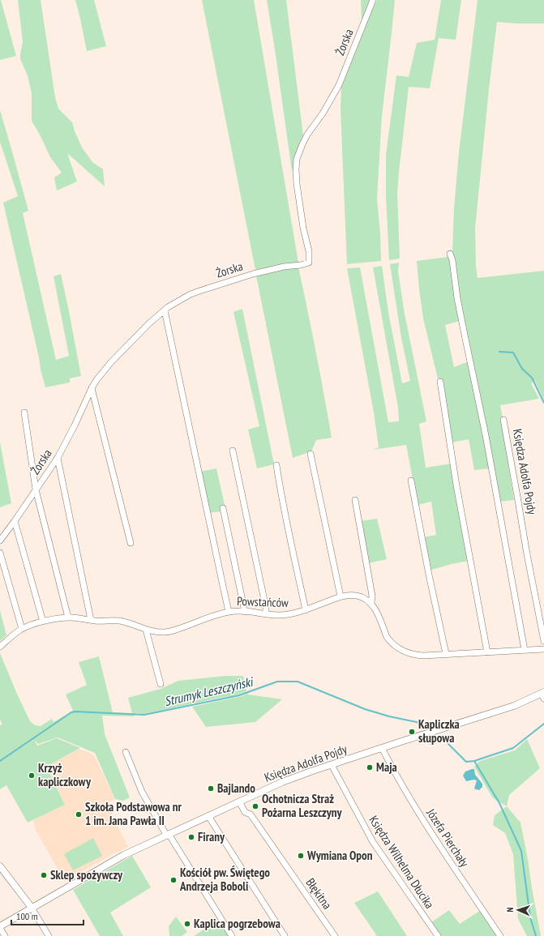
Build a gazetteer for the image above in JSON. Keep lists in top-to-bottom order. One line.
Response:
{"streets":{"street":["Żorska","Księdza Adolfa Pojdy","Powstańców","Józefa Pierchały","Księdza Wilhelma Dłucika","Błękitna"]},"crossings":[["Księdza Adolfa Pojdy","Józefa Pierchały"],["Księdza Adolfa Pojdy","Księdza Wilhelma Dłucika"],["Księdza Adolfa Pojdy","Błękitna"]],"water":["Strumyk Leszczyński"],"places":["Kapliczka słupowa","Maja","Krzyż kapliczkowy","Bajlando","Ochotnicza Straż Pożarna Leszczyny","Szkoła Podstawowa nr 1 im. Jana Pawła II","Firany","Wymiana Opon","Sklep spożywczy","Kościół pw. Świętego Andrzeja Boboli","Kaplica pogrzebowa"],"scale_bar":"100 m","north":"left"}
